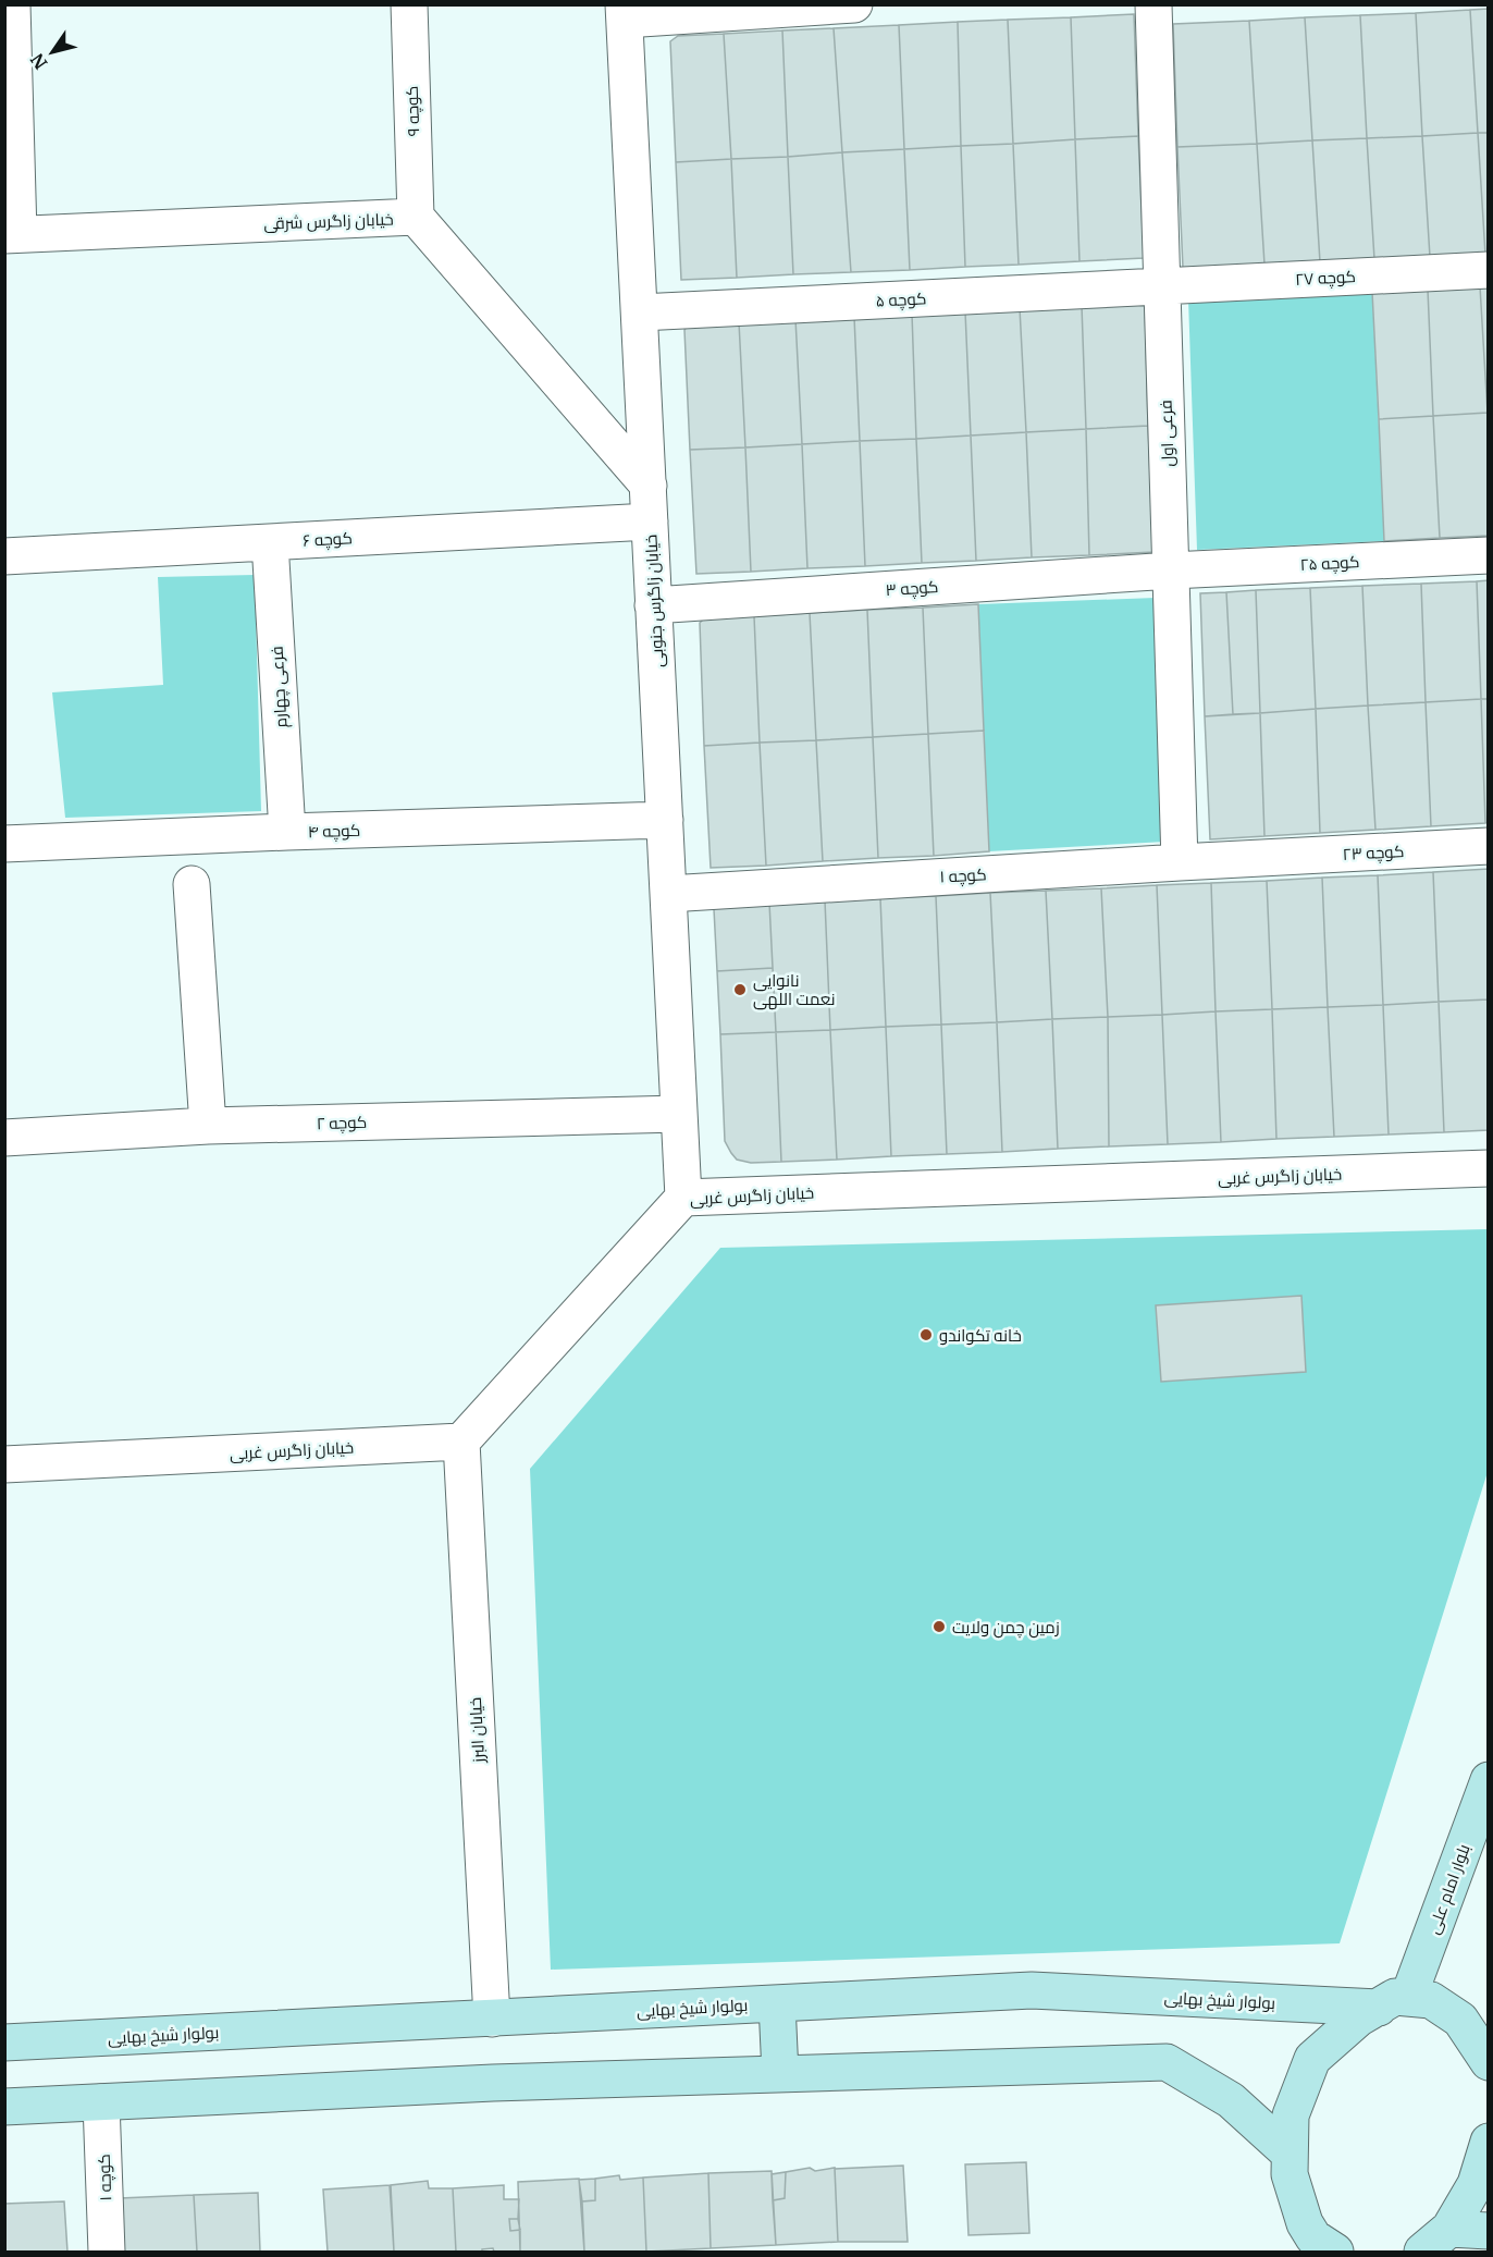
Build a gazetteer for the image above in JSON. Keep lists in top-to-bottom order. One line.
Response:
{"streets":{"street":["کوچه ۹","خیابان زاگرس شرقی","۲۷ کوچه","۵ کوچه","فرعی اول","کوچه ۶","کوچه ۲۵","کوچه ۳","خیابان زاگرس جنوبی","فرعی چهارم","کوچه ۴","کوچه ۲۳","کوچه ۱","کوچه ۲","خیابان زاگرس غربی","خیابان البرز","بلوار امام علی","بولوار شیخ بهایی"]},"crossings":[["کوچه ۹","خیابان زاگرس شرقی"],["خیابان زاگرس شرقی","خیابان زاگرس جنوبی"],["۲۷ کوچه","۵ کوچه"],["۲۷ کوچه","فرعی اول"],["۵ کوچه","فرعی اول"],["۵ کوچه","خیابان زاگرس جنوبی"],["فرعی اول","کوچه ۲۵"],["فرعی اول","کوچه ۳"],["فرعی اول","کوچه ۱"],["کوچه ۶","خیابان زاگرس جنوبی"],["کوچه ۶","فرعی چهارم"],["کوچه ۲۵","کوچه ۳"],["کوچه ۳","خیابان زاگرس جنوبی"],["خیابان زاگرس جنوبی","کوچه ۴"],["خیابان زاگرس جنوبی","کوچه ۱"],["خیابان زاگرس جنوبی","کوچه ۲"],["خیابان زاگرس جنوبی","خیابان زاگرس غربی"],["فرعی چهارم","کوچه ۴"],["کوچه ۲۳","کوچه ۱"],["خیابان زاگرس غربی","خیابان البرز"],["خیابان البرز","بولوار شیخ بهایی"],["بلوار امام علی","بولوار شیخ بهایی"]],"places":["نانوایی نعمت اللهی","خانه تکواندو","زمین چمن ولایت"],"north":"bottom left"}
